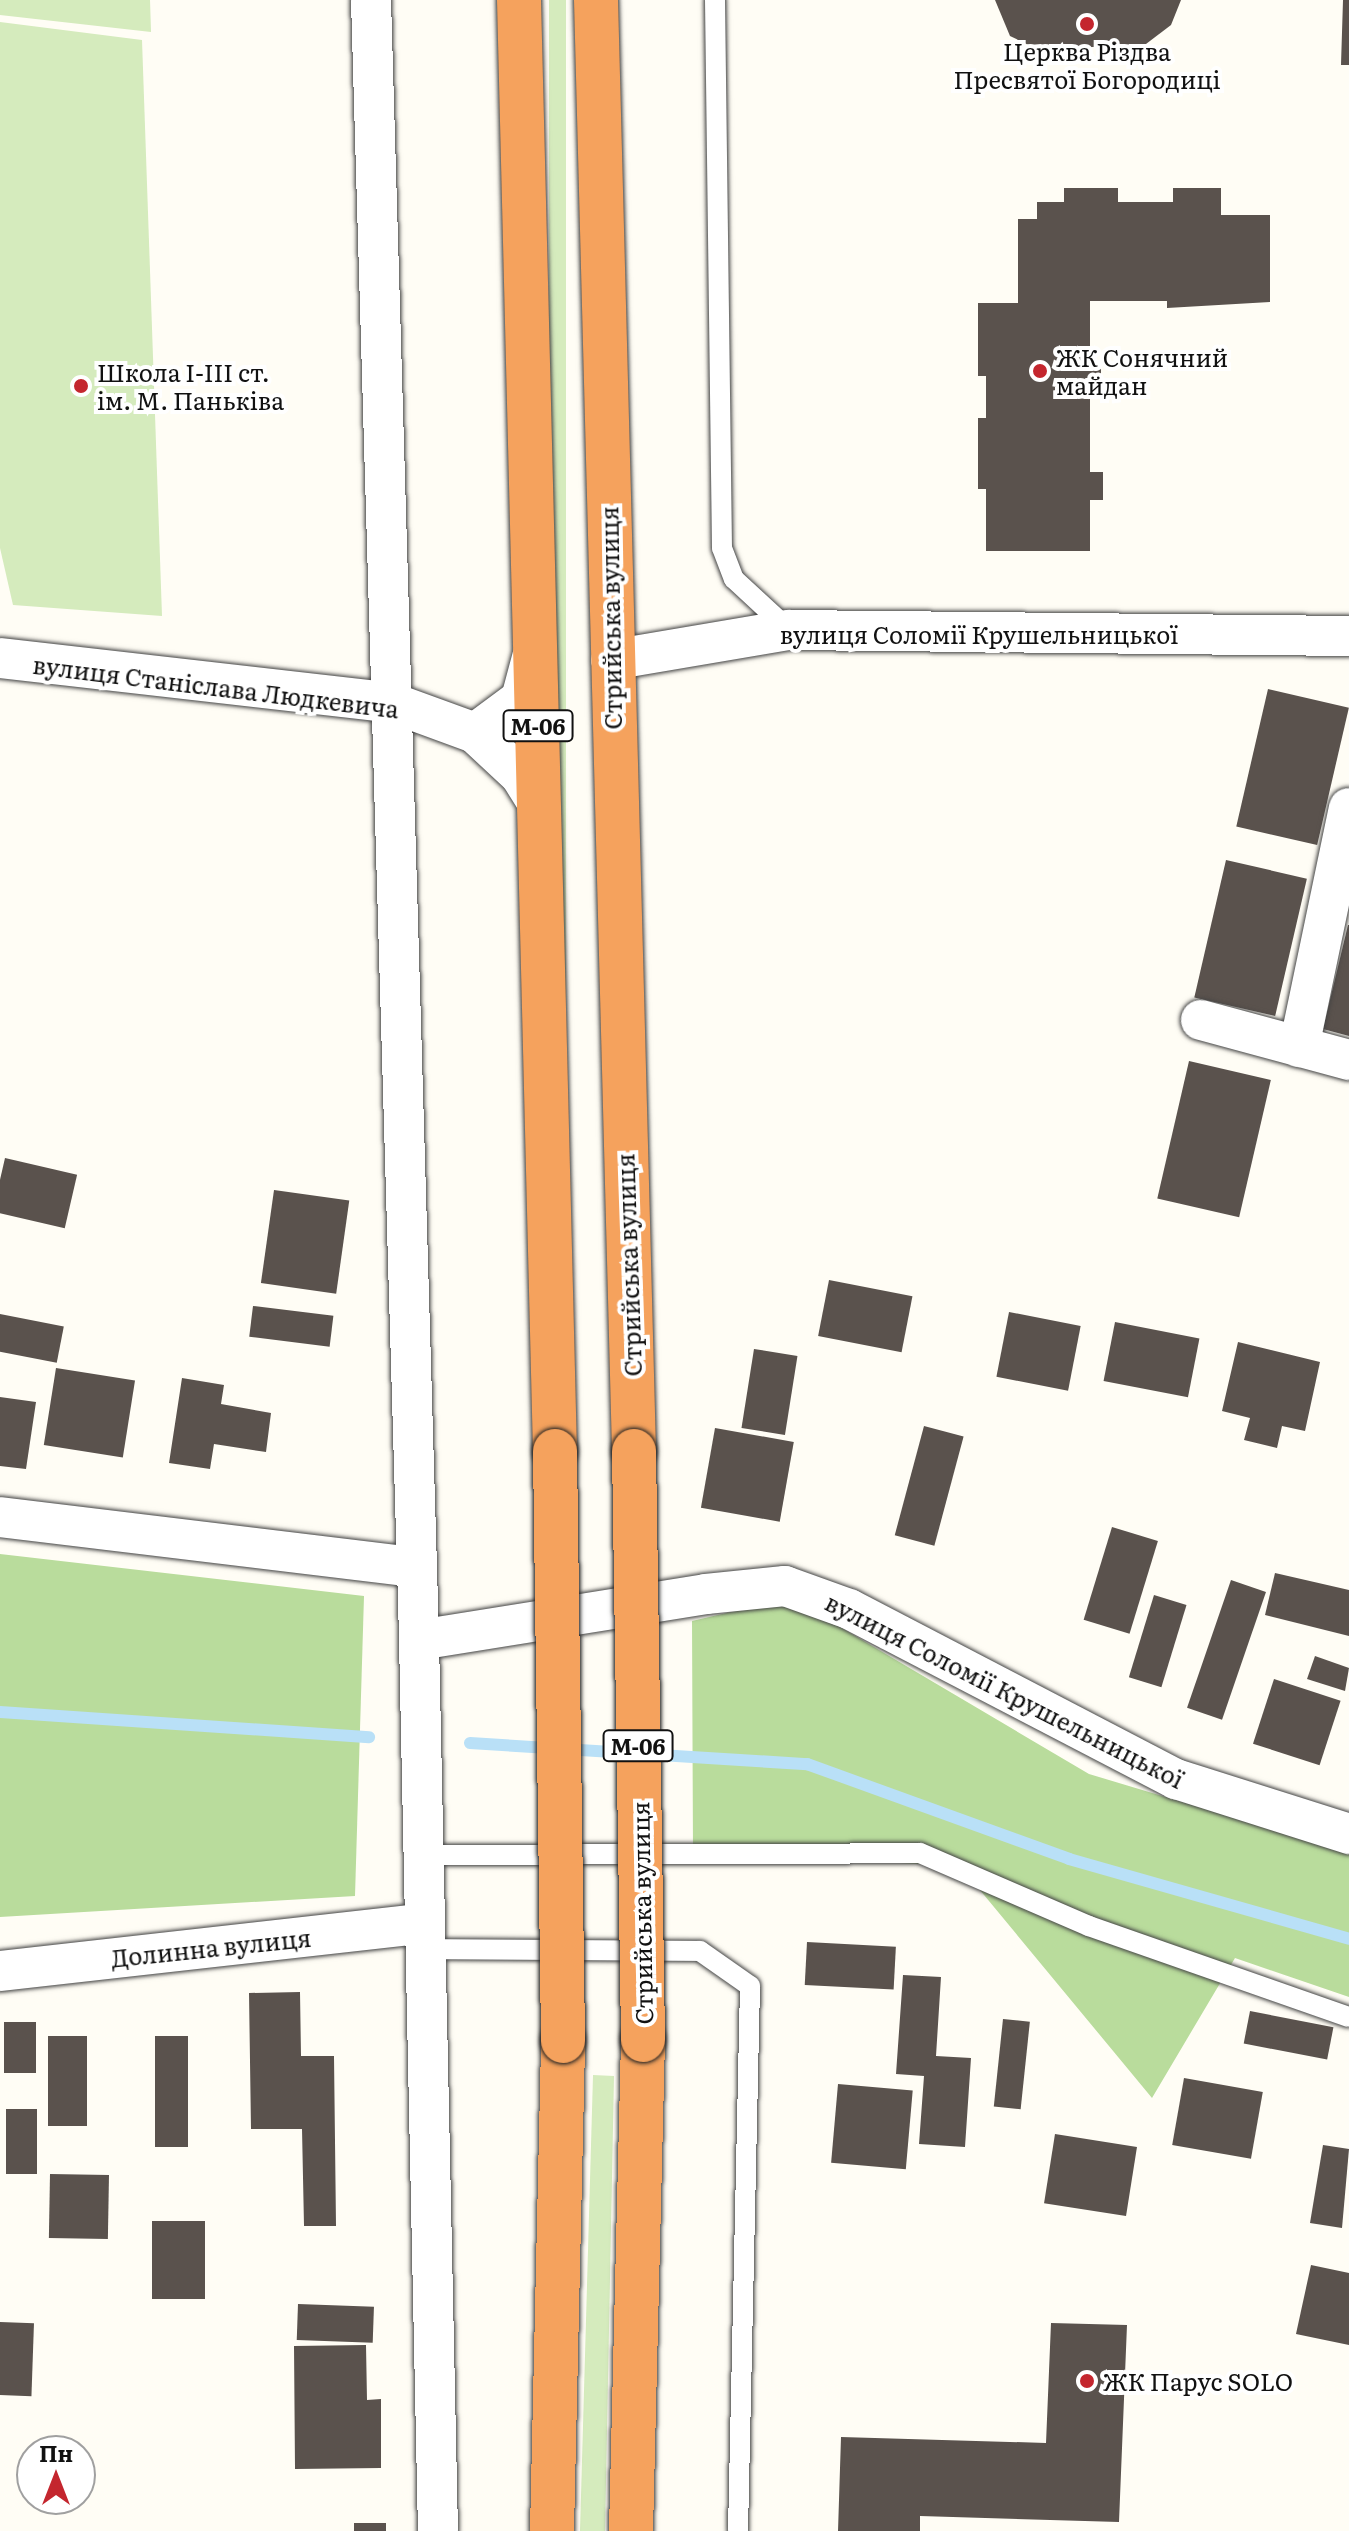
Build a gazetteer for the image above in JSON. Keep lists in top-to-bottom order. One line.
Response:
{"streets":{"highway":["Стрийська вулиця","М-06"],"street":["вулиця Соломії Крушельницької","вулиця Станіслава Людкевича","Долинна вулиця"]},"crossings":[["Стрийська вулиця","вулиця Соломії Крушельницької"],["вулиця Станіслава Людкевича","М-06"]],"places":["Церква Різдва Пресвятої Богородиці","ЖК Сонячний майдан","Школа І-ІІІ ст. ім. М. Паньківа","ЖК Парус SOLO"],"north":"top"}
